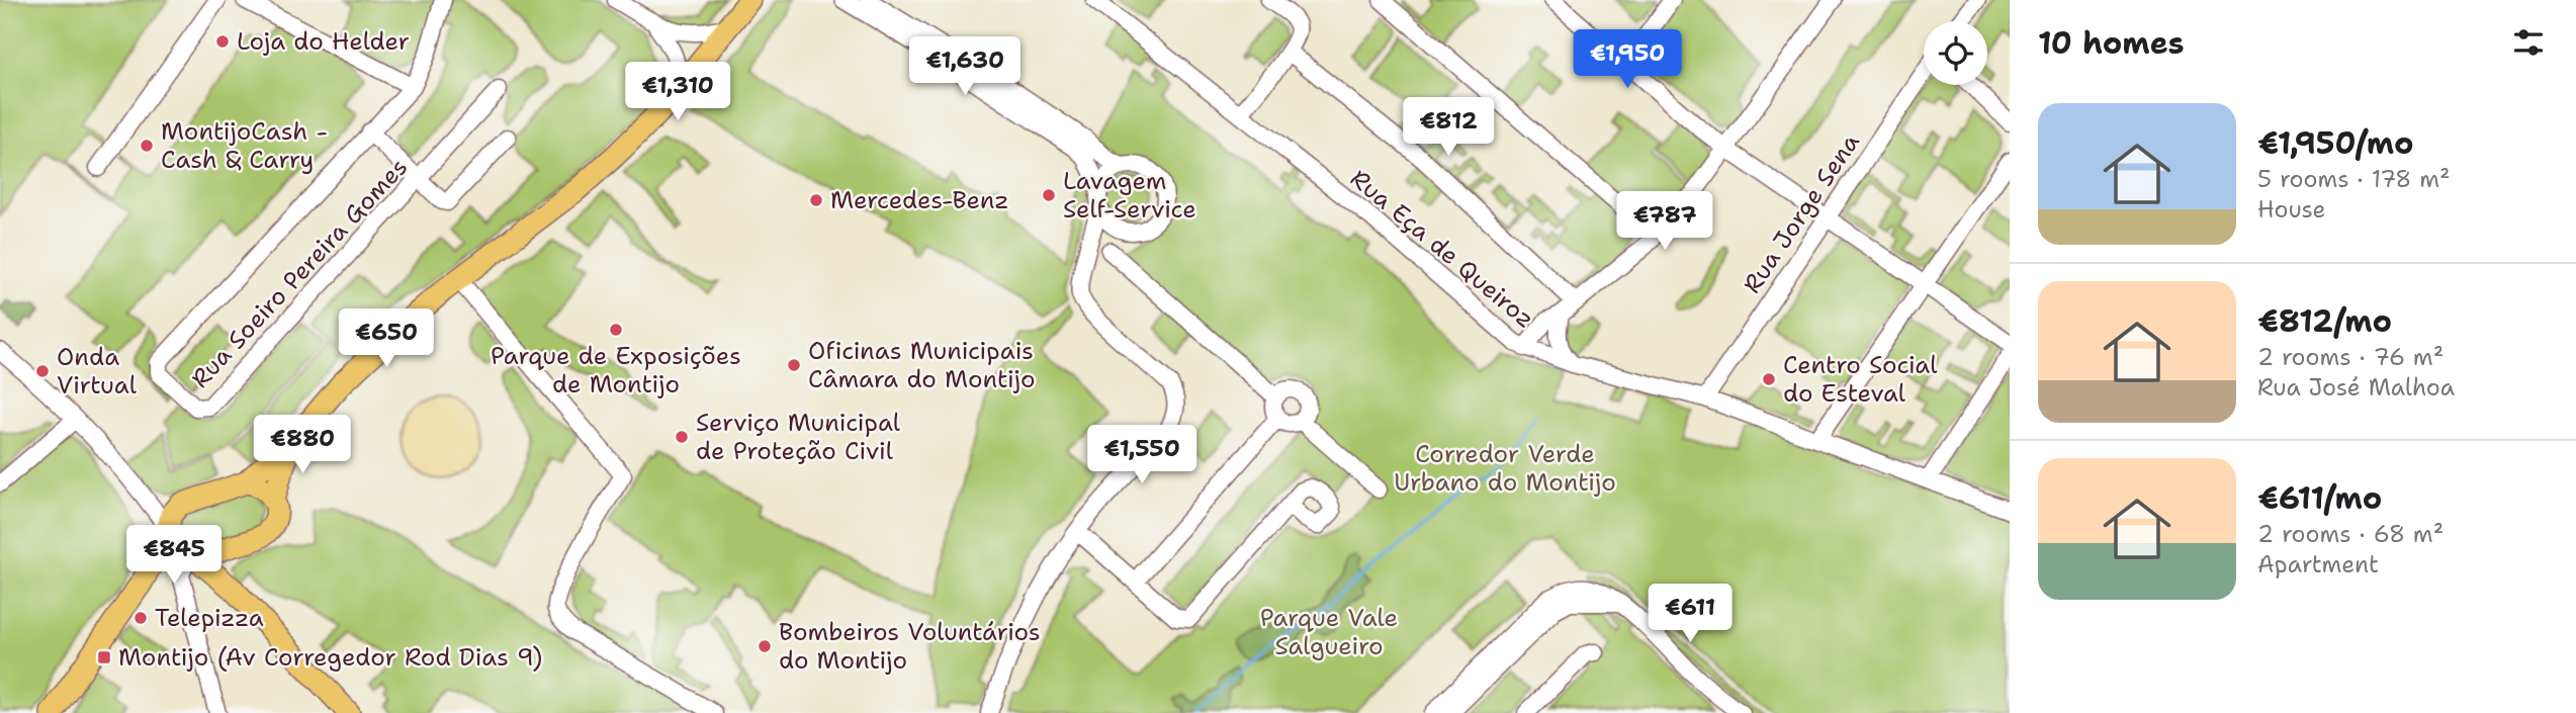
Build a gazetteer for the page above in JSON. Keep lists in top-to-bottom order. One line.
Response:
{"streets":{"street":["Rua Jorge Sena","Rua Eça de Queiroz","Rua Soeiro Pereira Gomes"]},"crossings":[["Rua Jorge Sena","Rua Eça de Queiroz"]],"parks":["Corredor Verde Urbano do Montijo","Parque Vale Salgueiro"],"places":{"other":["Loja do Helder","MontijoCash - Cash & Carry","Lavagem Self-Service","Mercedes-Benz","Parque de Exposições de Montijo","Oficinas Municipais Câmara do Montijo","Onda Virtual","Centro Social do Esteval","Serviço Municipal de Proteção Civil","Telepizza","Bombeiros Voluntários do Montijo"],"transit":["Montijo (Av Corregedor Rod Dias 9)"]},"page":{"heading":"10 homes","price":["€1,950","€1,630","€1,310","€812","€787","€650","€880","€1,550","€845","€611"],"list":[{"name":"€1,950/mo","note":"5 rooms · 178 m² · House"},{"name":"€812/mo","note":"2 rooms · 76 m² · Rua José Malhoa"},{"name":"€611/mo","note":"2 rooms · 68 m² · Apartment"}]}}
